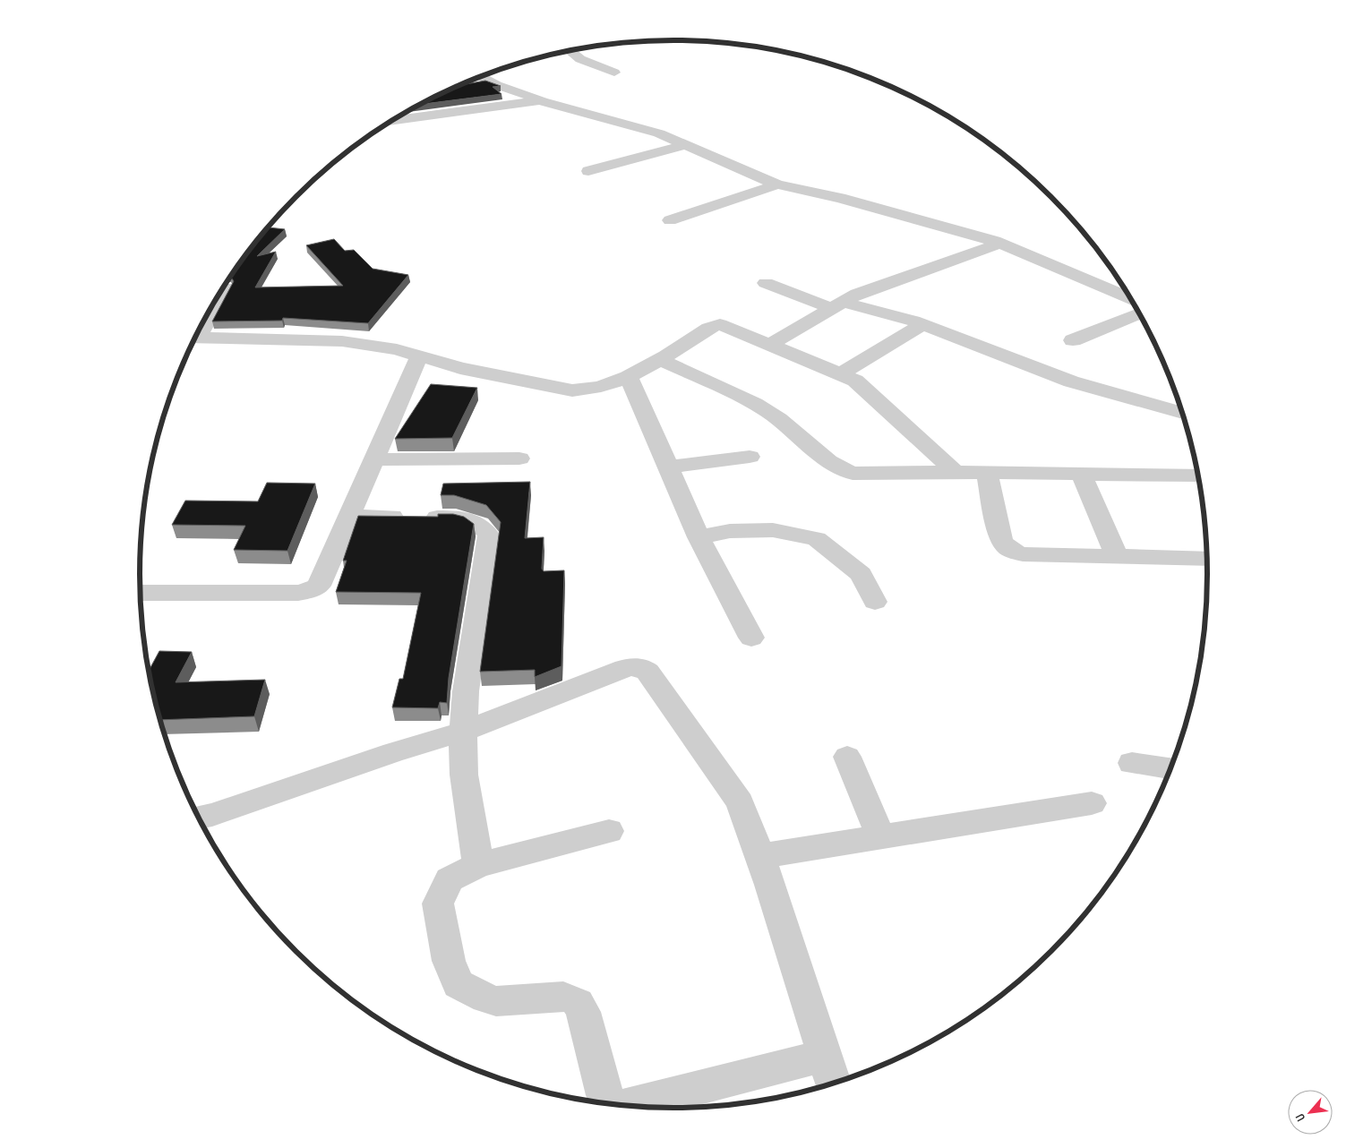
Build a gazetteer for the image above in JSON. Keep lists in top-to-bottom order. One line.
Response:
{"north":"bottom left"}
